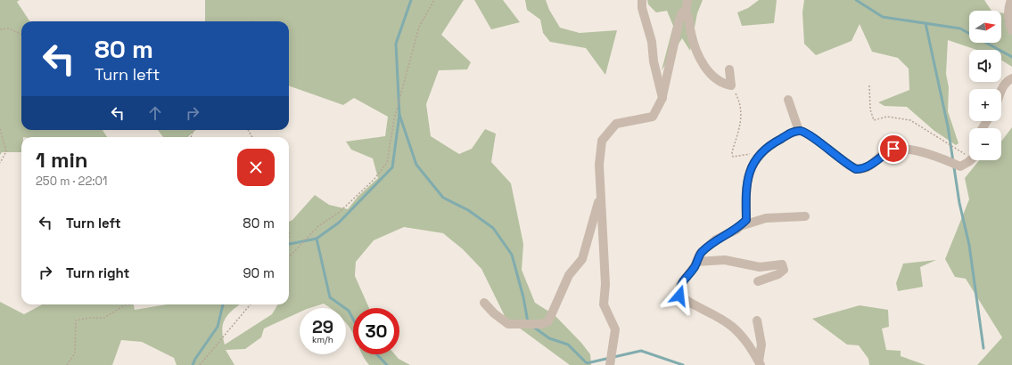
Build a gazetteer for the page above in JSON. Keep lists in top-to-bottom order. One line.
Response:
{"north":"right","page":{"map_buttons":["+","−"],"turn":["80 m","Turn left"],"heading":["1 min","250 m · 22:01"],"list":[{"name":"Turn left","value":"80 m"},{"name":"Turn right","value":"90 m"}],"speed":"29 km/h","limit":"30"}}
